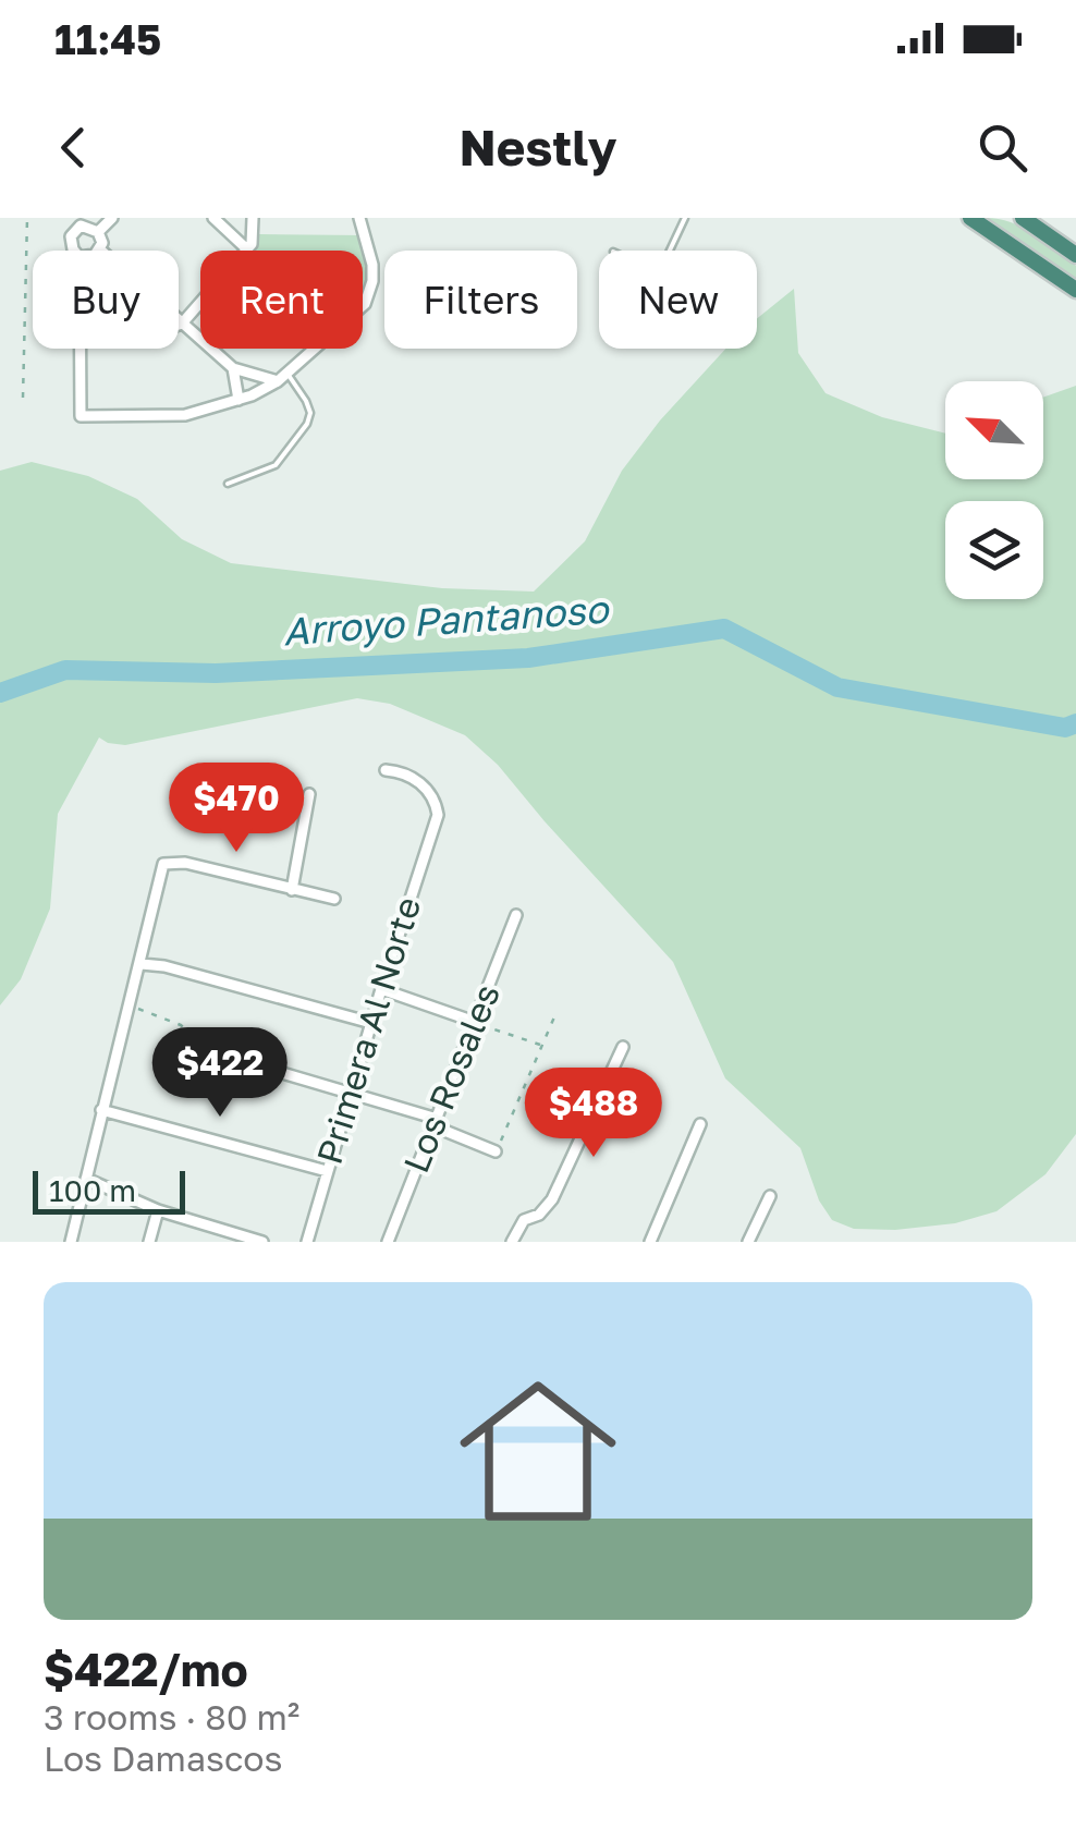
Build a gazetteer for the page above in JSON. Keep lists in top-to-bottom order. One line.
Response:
{"streets":{"street":["Primera Al Norte","Los Rosales"]},"water":["Arroyo Pantanoso"],"scale_bar":"100 m","north":"top left","page":{"status":"11:45","header":"Nestly","chip":["Buy","Rent","Filters","New"],"price":["$470","$422","$488"],"scale":"100 m","list":[{"name":"$422/mo","note":"3 rooms · 80 m² · Los Damascos"}]}}
